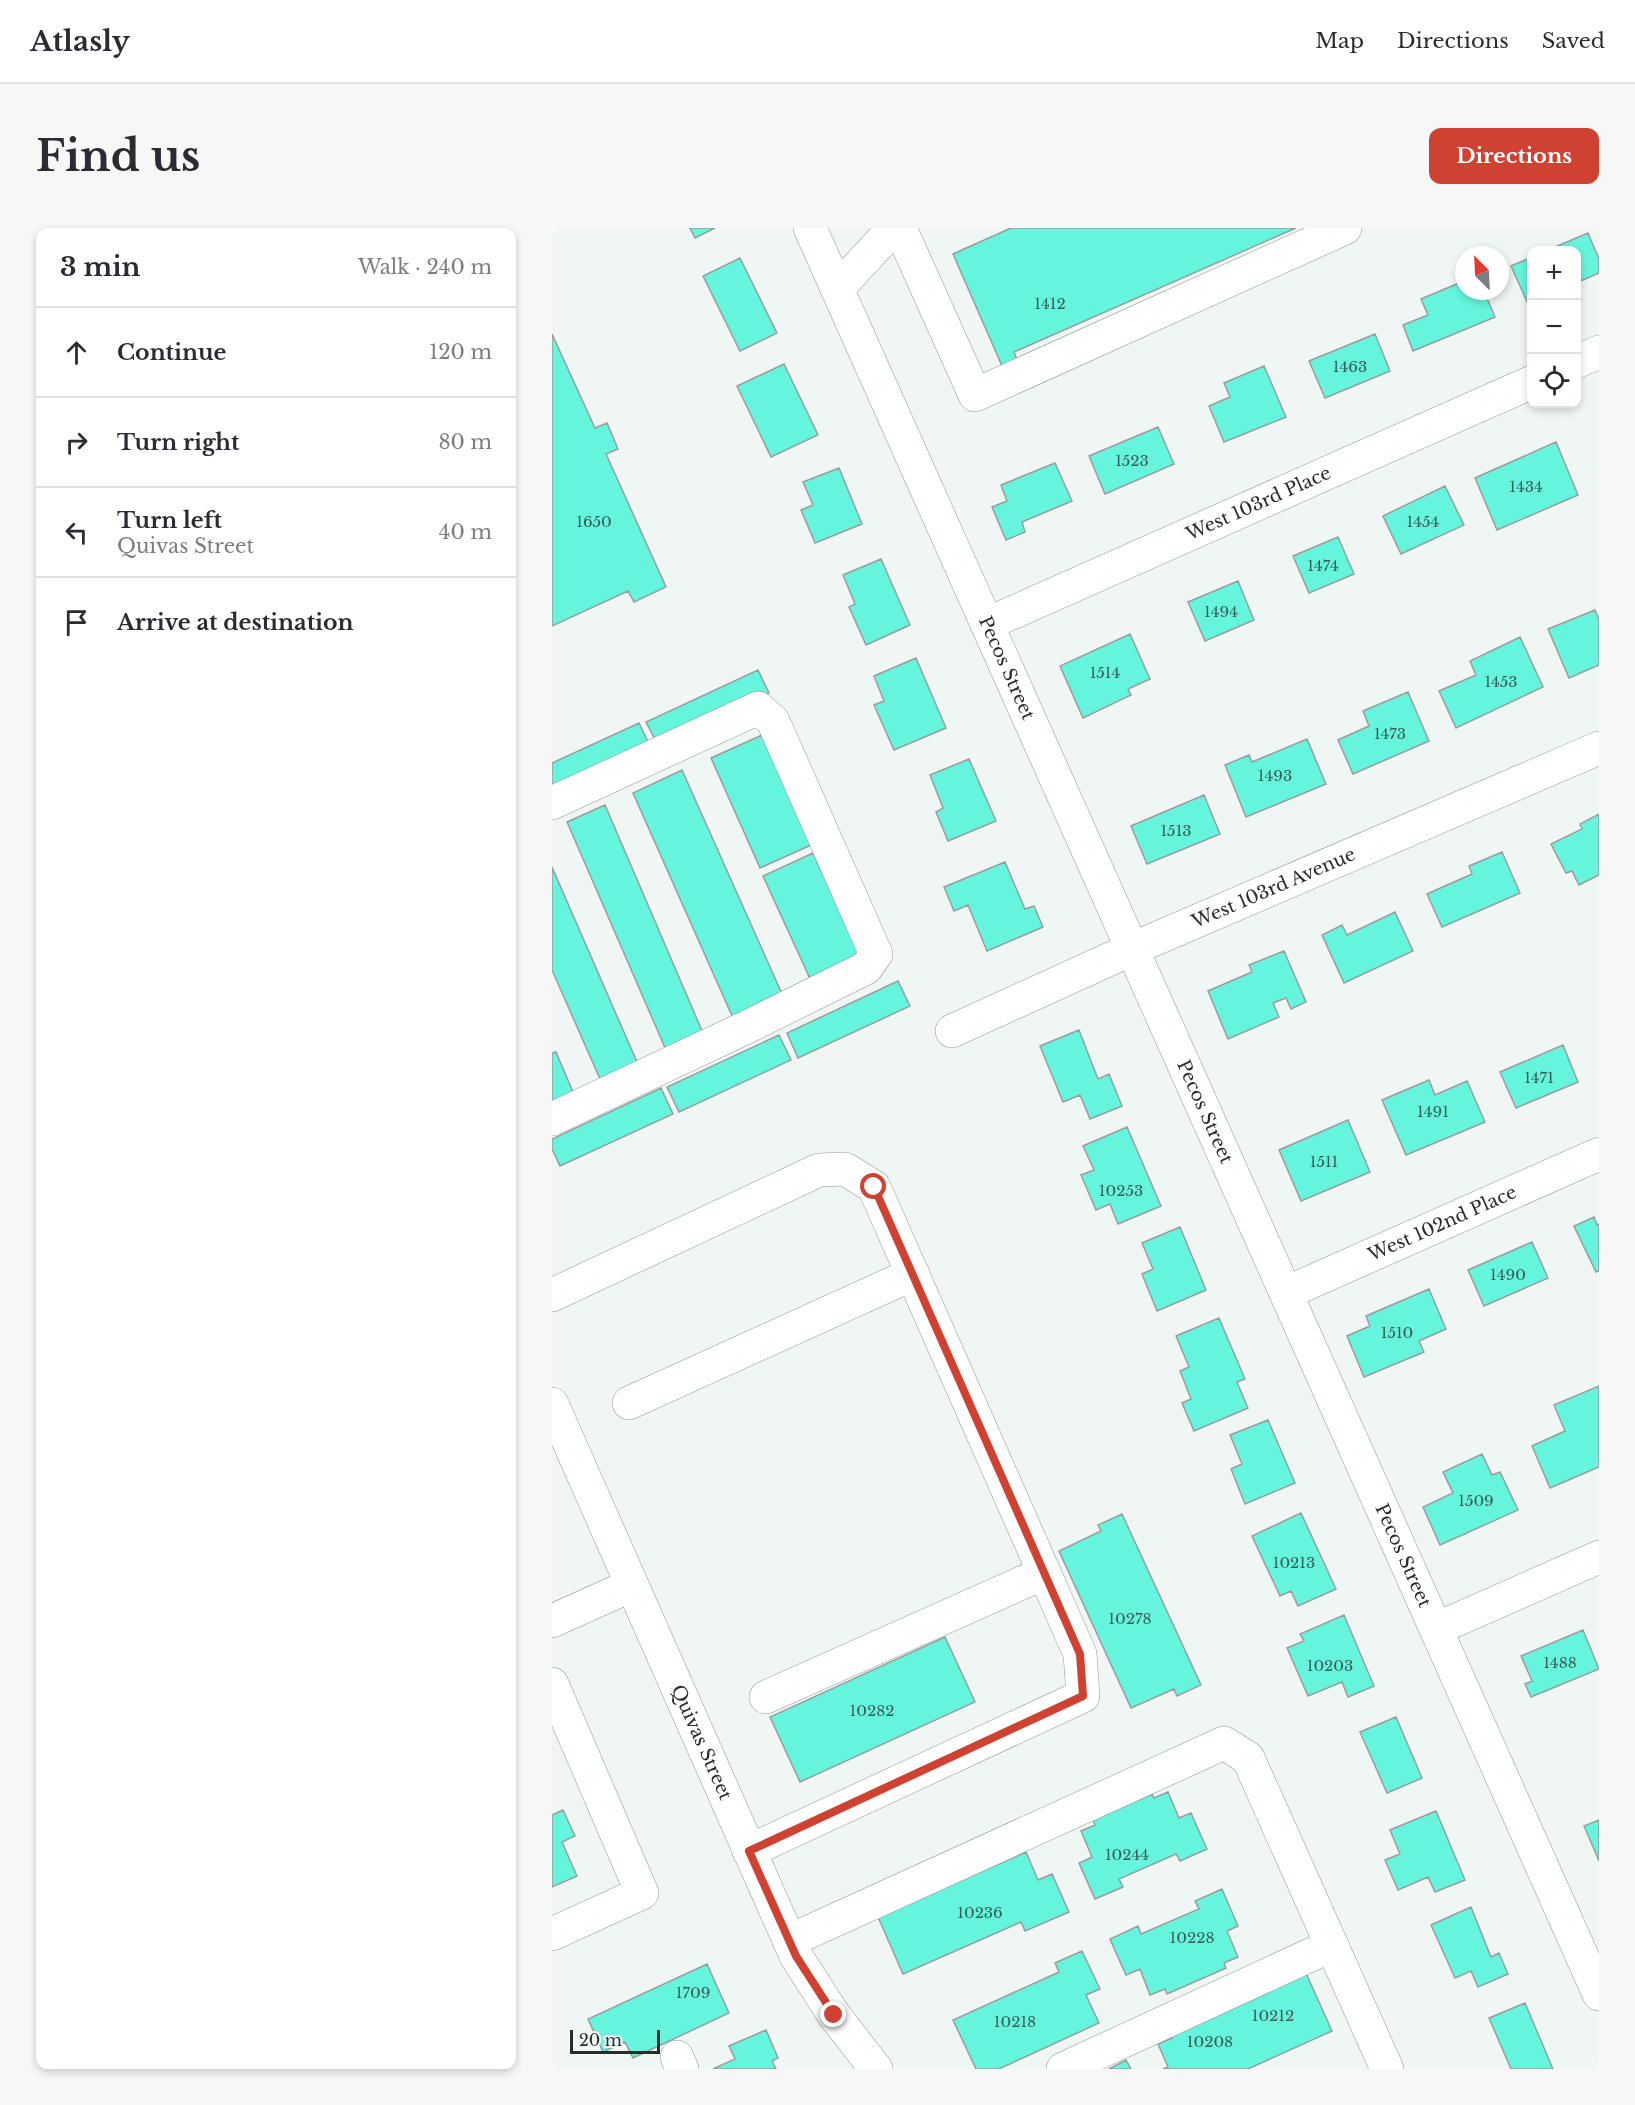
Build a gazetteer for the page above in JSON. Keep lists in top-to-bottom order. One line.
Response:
{"streets":{"street":["West 103rd Place","Pecos Street","West 103rd Avenue","West 102nd Place","Quivas Street"]},"crossings":[["West 103rd Place","Pecos Street"],["Pecos Street","West 103rd Avenue"],["Pecos Street","West 102nd Place"]],"house_numbers":["1412","1463","1523","1434","1650","1454","1474","1494","1514","1453","1473","1493","1513","1471","1491","1511","10253","1490","1510","1509","10213","10278","1488","10203","10282","10244","10236","10228","1709","10212","10218","10208"],"scale_bar":"20 m","north":"top left","page":{"header":"Atlasly","nav":["Map","Directions","Saved"],"buttons":"Directions","title":"Find us","heading":["3 min","Walk · 240 m"],"map_buttons":["+","−"],"list":[["Continue","120 m"],["Turn right","80 m"],["Turn left","Quivas Street","40 m"],"Arrive at destination"],"scale":"20 m"}}
